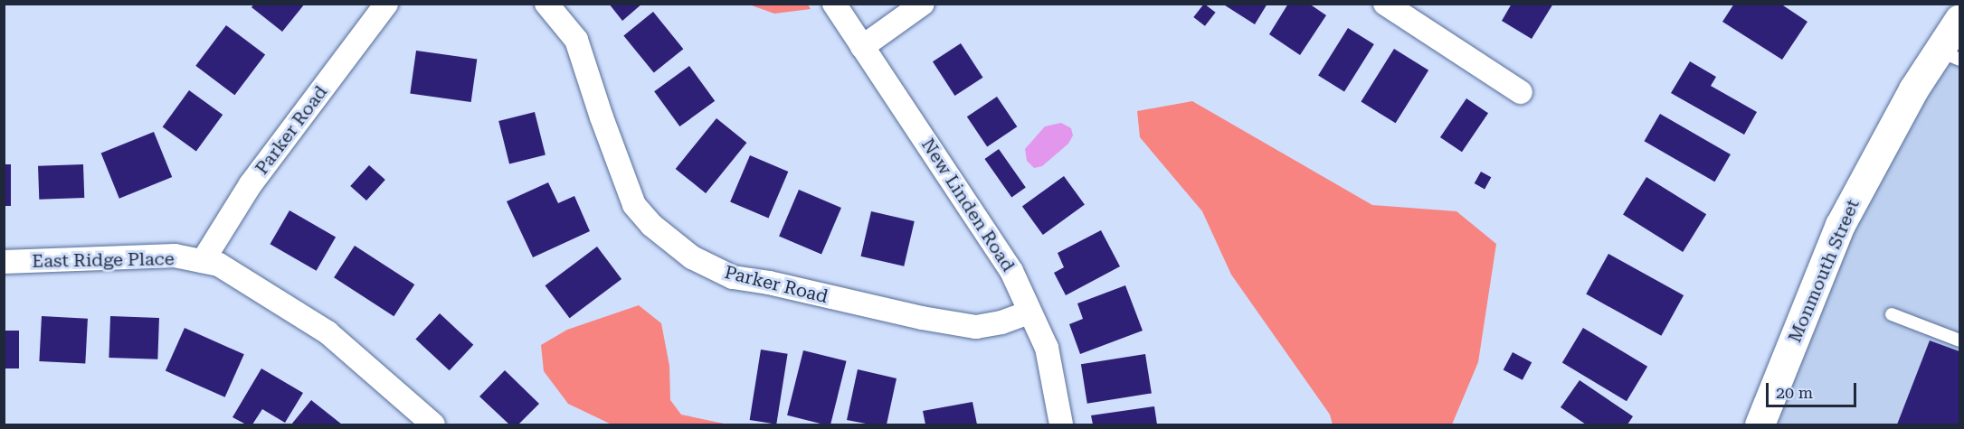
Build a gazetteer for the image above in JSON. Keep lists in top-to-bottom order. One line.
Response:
{"streets":{"main road":["Monmouth Street"],"street":["Parker Road","New Linden Road","East Ridge Place"]},"crossings":[["Parker Road","New Linden Road"],["Parker Road","East Ridge Place"]],"scale_bar":"20 m"}
